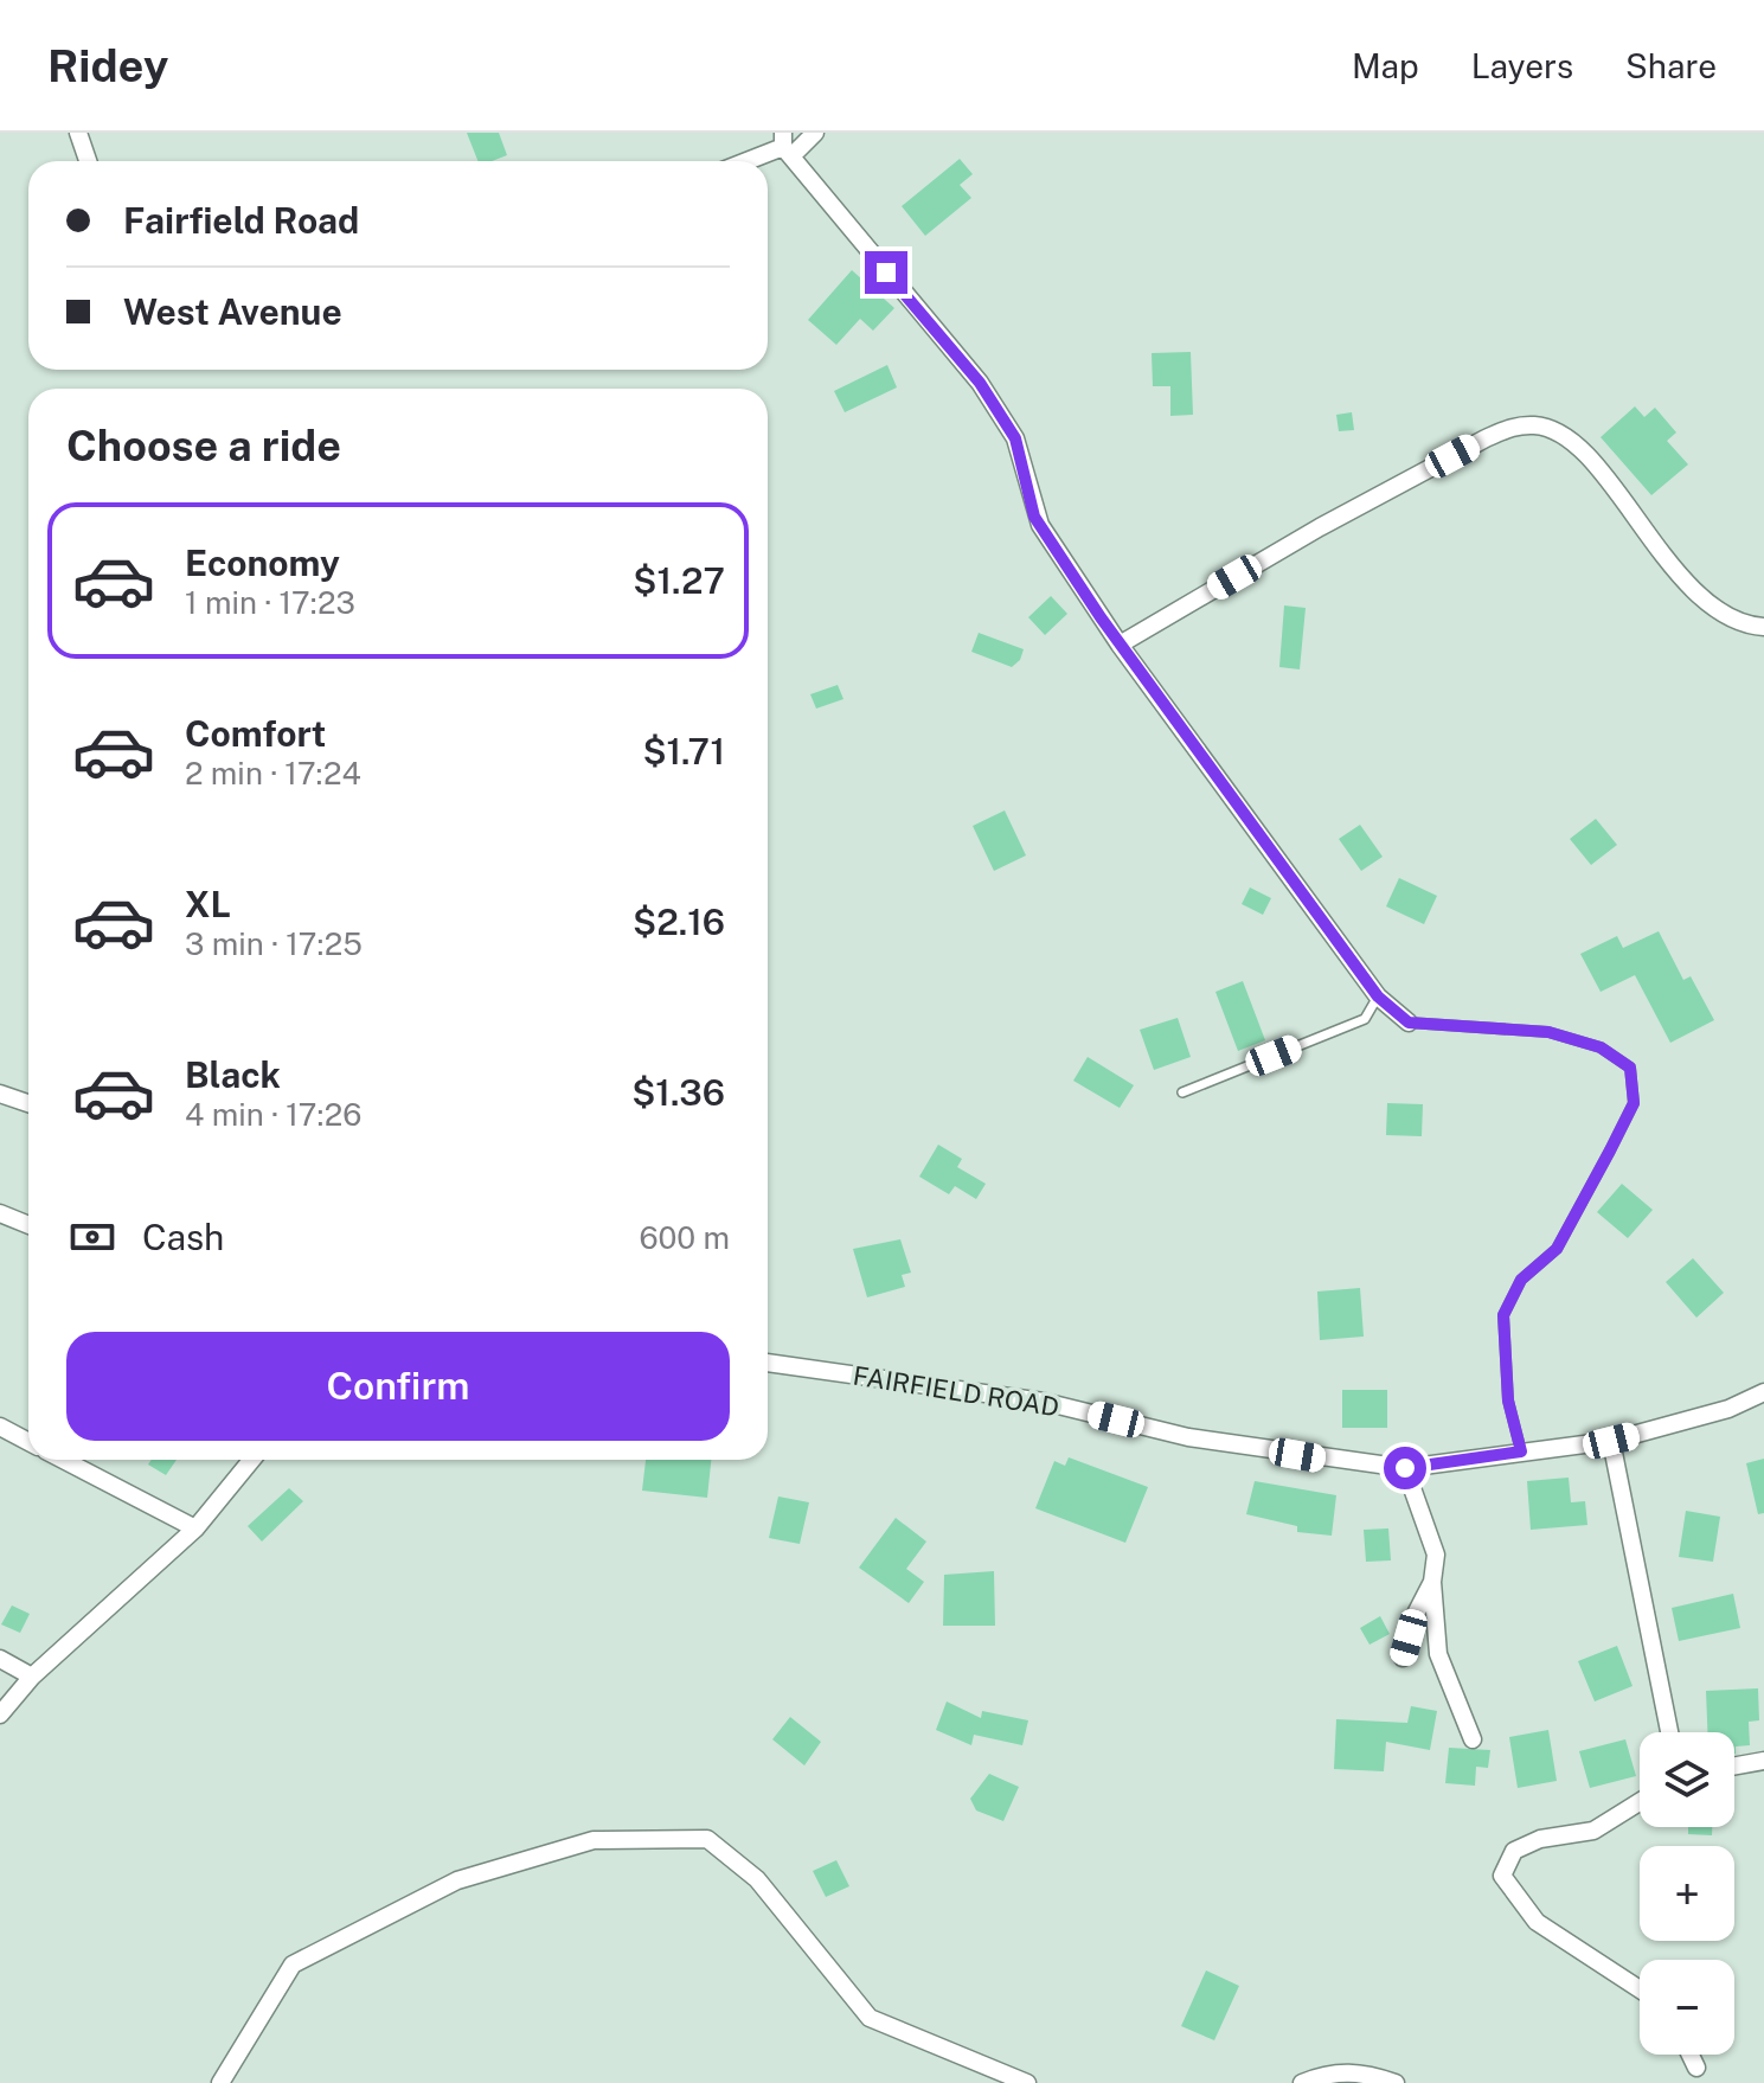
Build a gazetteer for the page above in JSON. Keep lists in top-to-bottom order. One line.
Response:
{"streets":{"street":["FAIRFIELD ROAD"]},"page":{"header":"Ridey","nav":["Map","Layers","Share"],"banner":["Fairfield Road","West Avenue"],"heading":"Choose a ride","list":[{"name":"Economy","note":"1 min · 17:23","value":"$1.27"},{"name":"Comfort","note":"2 min · 17:24","value":"$1.71"},{"name":"XL","note":"3 min · 17:25","value":"$2.16"},{"name":"Black","note":"4 min · 17:26","value":"$1.36"}],"pay":["Cash","600 m"],"buttons":"Confirm","map_buttons":["+","−"]}}
